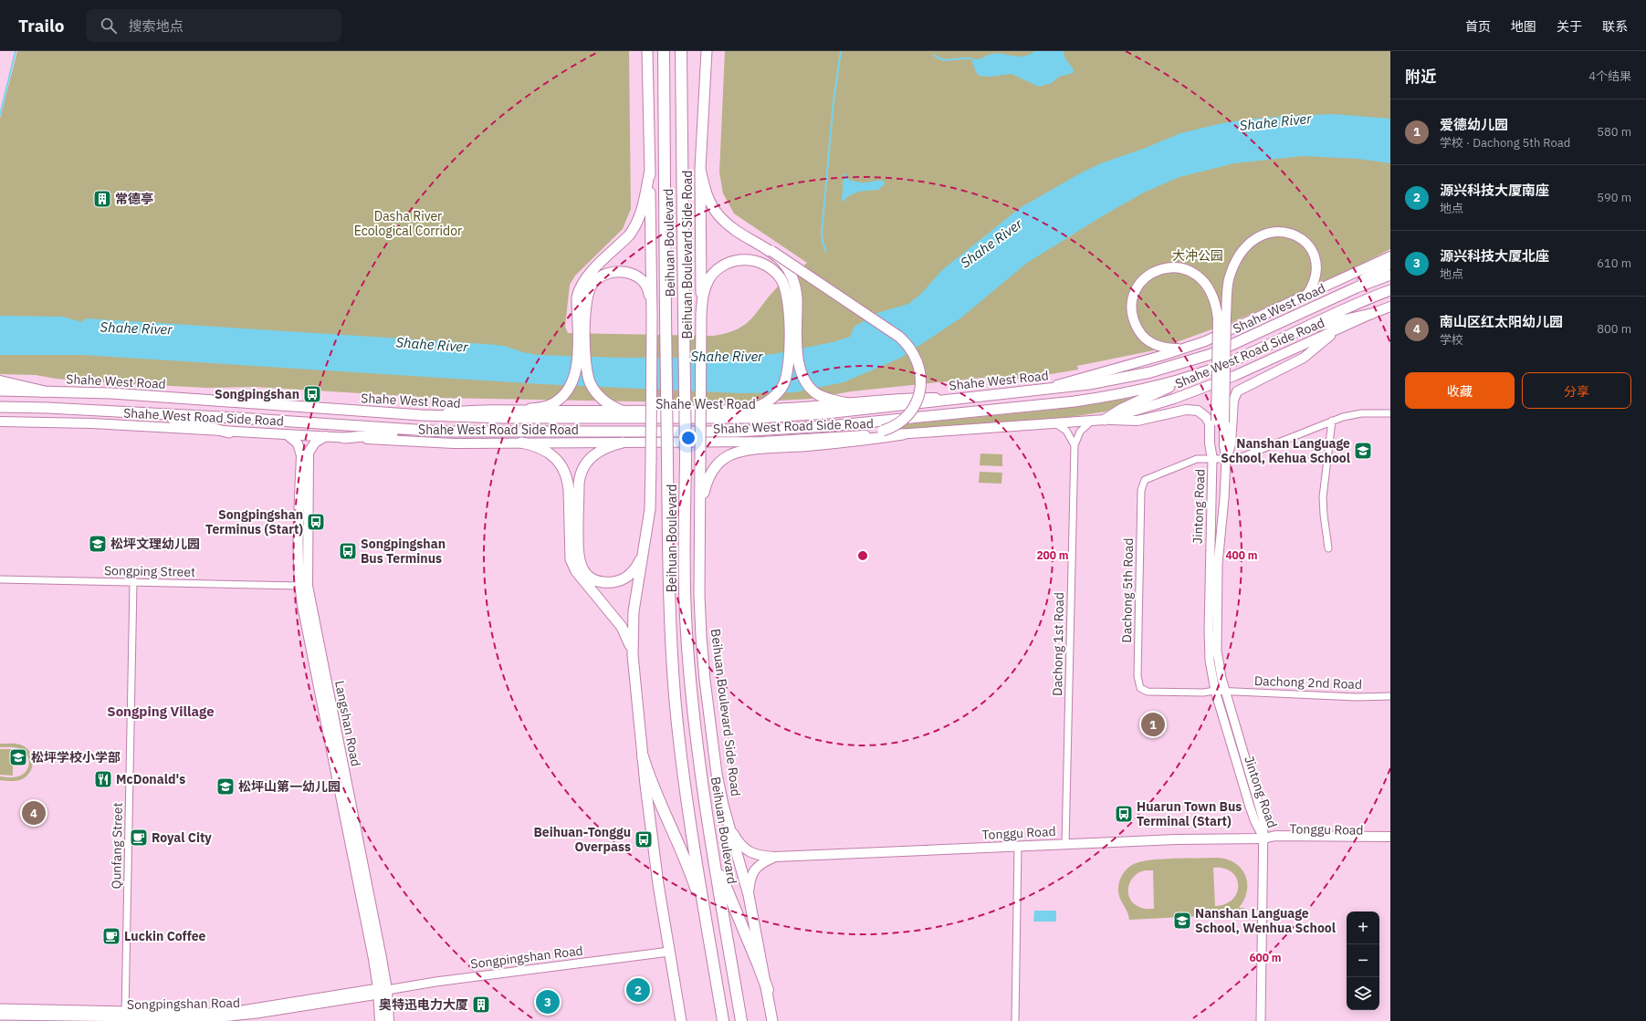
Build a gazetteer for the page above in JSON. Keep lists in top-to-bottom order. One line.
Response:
{"streets":{"highway":["Beihuan Boulevard"],"main road":["Beihuan Boulevard Side Road","Shahe West Road","Shahe West Road Side Road","Langshan Road","Tonggu Road"],"street":["Jintong Road","Songping Street","Dachong 5th Road","Dachong 1st Road","Dachong 2nd Road","Qunfang Street","Songpingshan Road"]},"crossings":[["Beihuan Boulevard Side Road","Tonggu Road"],["Shahe West Road","Shahe West Road Side Road"],["Shahe West Road Side Road","Dachong 1st Road"],["Shahe West Road Side Road","Langshan Road"],["Jintong Road","Dachong 5th Road"],["Jintong Road","Dachong 2nd Road"],["Jintong Road","Tonggu Road"],["Songping Street","Langshan Road"],["Songping Street","Qunfang Street"],["Dachong 5th Road","Dachong 2nd Road"],["Dachong 1st Road","Tonggu Road"],["Langshan Road","Songpingshan Road"],["Qunfang Street","Songpingshan Road"]],"districts":["Songping Village"],"water":["Shahe River"],"parks":["Dasha River Ecological Corridor","大冲公园"],"places":{"building":["常德亭","奥特迅电力大厦"],"bus stop":["Songpingshan","Songpingshan Terminus (Start)","Songpingshan Bus Terminus","Huarun Town Bus Terminal (Start)","Beihuan-Tonggu Overpass"],"school or university":["Nanshan Language School, Kehua School","松坪文理幼儿园","松坪学校小学部","松坪山第一幼儿园","Nanshan Language School, Wenhua School"],"restaurant":["McDonald's"],"cafe":["Royal City","Luckin Coffee"]},"page":{"header":"Trailo","search":"搜索地点","nav":["首页","地图","关于","联系"],"heading":["附近","4个结果"],"list":[{"mark":"1","name":"爱德幼儿园","note":"学校 · Dachong 5th Road","value":"580 m"},{"mark":"2","name":"源兴科技大厦南座","note":"地点","value":"590 m"},{"mark":"3","name":"源兴科技大厦北座","note":"地点","value":"610 m"},{"mark":"4","name":"南山区红太阳幼儿园","note":"学校","value":"800 m"}],"buttons":["收藏","分享"],"pins":["1","4","2","3"],"map_buttons":["+","−"]},"rings":["200 m","400 m","600 m"]}
